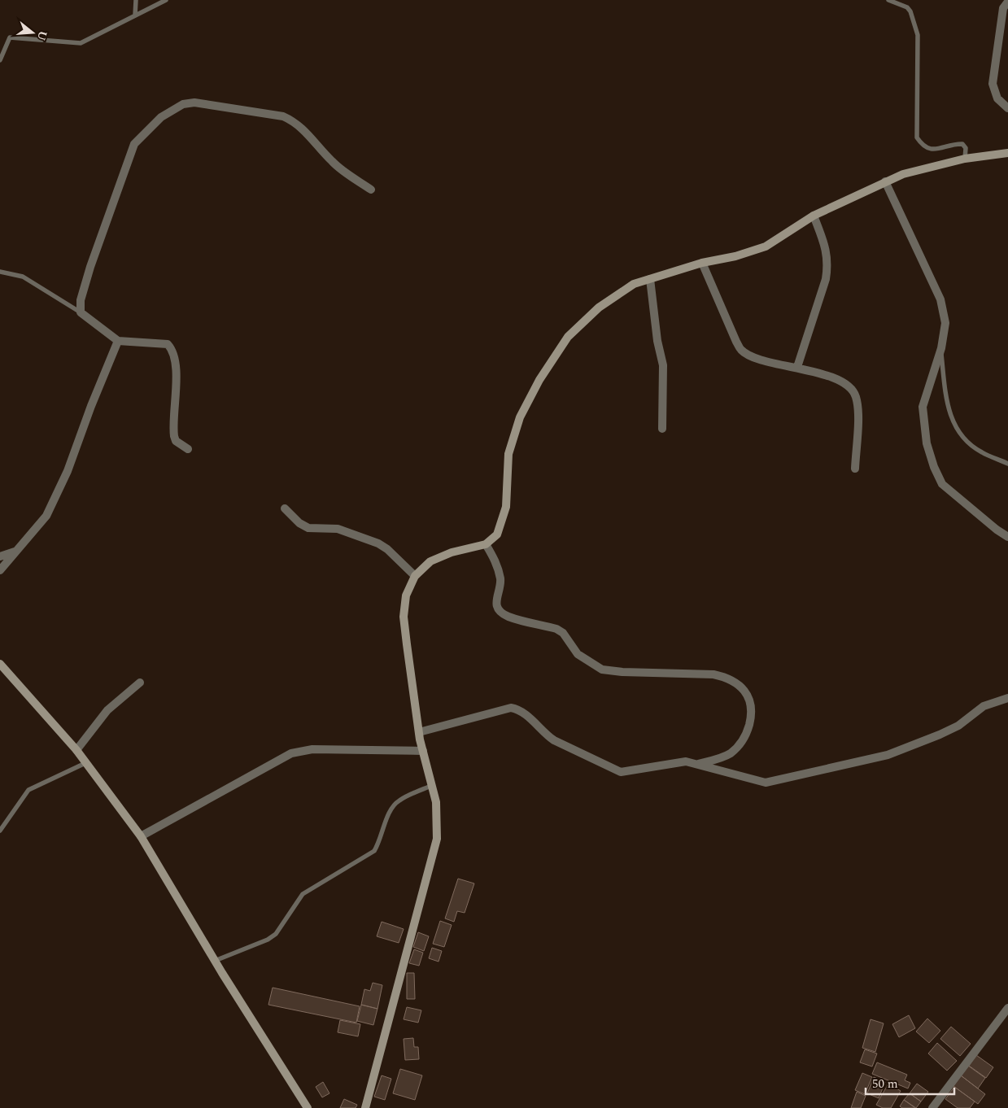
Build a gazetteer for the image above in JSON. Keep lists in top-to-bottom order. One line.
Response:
{"scale_bar":"50 m","north":"right"}
